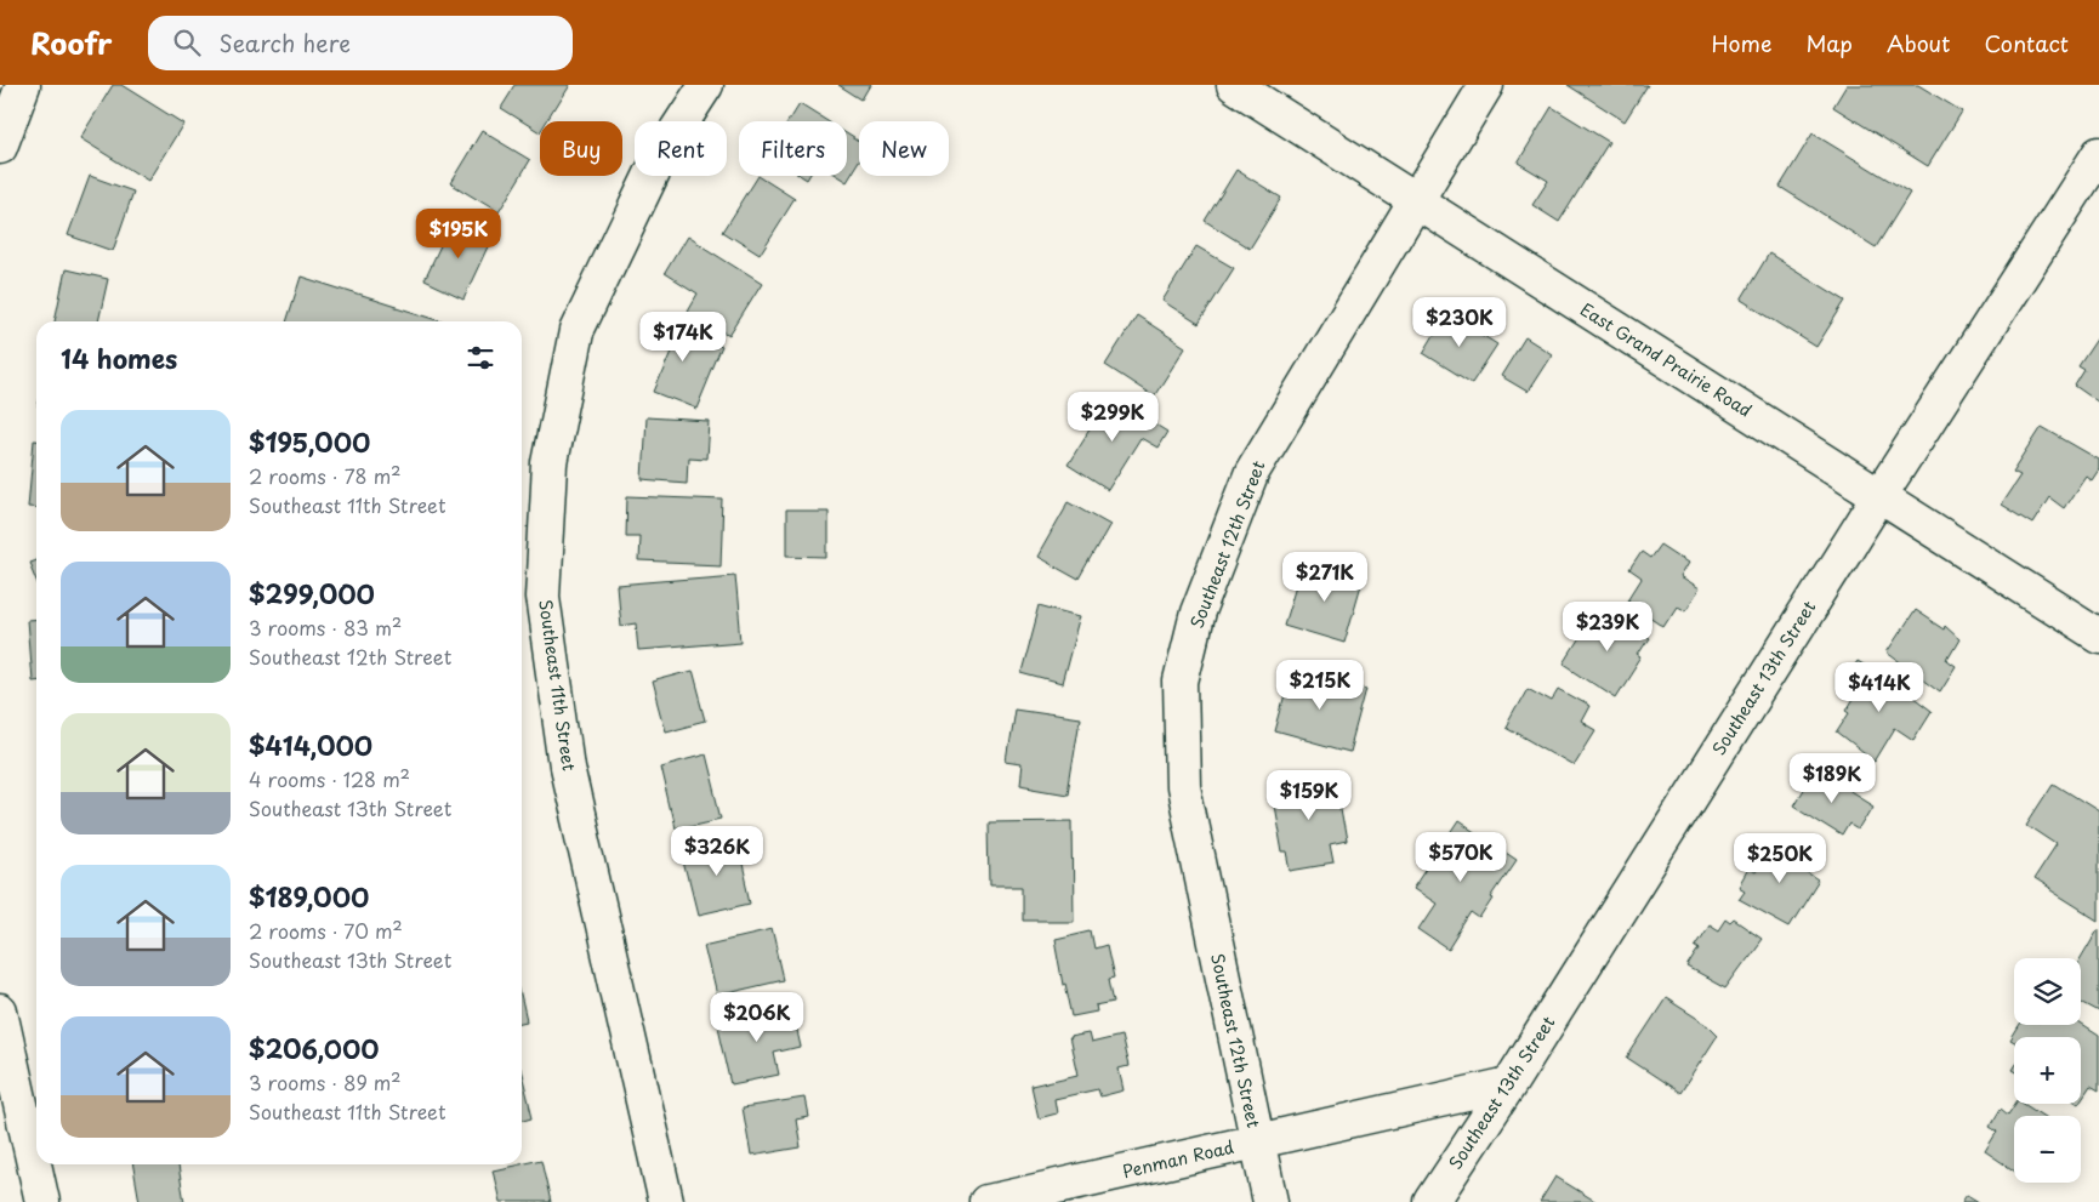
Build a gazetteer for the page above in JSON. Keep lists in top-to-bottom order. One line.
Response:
{"streets":{"street":["East Grand Prairie Road","Southeast 12th Street","Southeast 13th Street","Southeast 11th Street","Penman Road"]},"crossings":[["East Grand Prairie Road","Southeast 12th Street"],["East Grand Prairie Road","Southeast 13th Street"],["Southeast 12th Street","Penman Road"],["Southeast 13th Street","Penman Road"]],"page":{"header":"Roofr","search":"Search here","nav":["Home","Map","About","Contact"],"chip":["Buy","Rent","Filters","New"],"price":["$195K","$230K","$174K","$299K","$271K","$239K","$215K","$414K","$189K","$159K","$326K","$570K","$250K","$206K"],"heading":"14 homes","list":[{"name":"$195,000","note":"2 rooms · 78 m² · Southeast 11th Street"},{"name":"$299,000","note":"3 rooms · 83 m² · Southeast 12th Street"},{"name":"$414,000","note":"4 rooms · 128 m² · Southeast 13th Street"},{"name":"$189,000","note":"2 rooms · 70 m² · Southeast 13th Street"},{"name":"$206,000","note":"3 rooms · 89 m² · Southeast 11th Street"}],"map_buttons":["+","−"]}}
